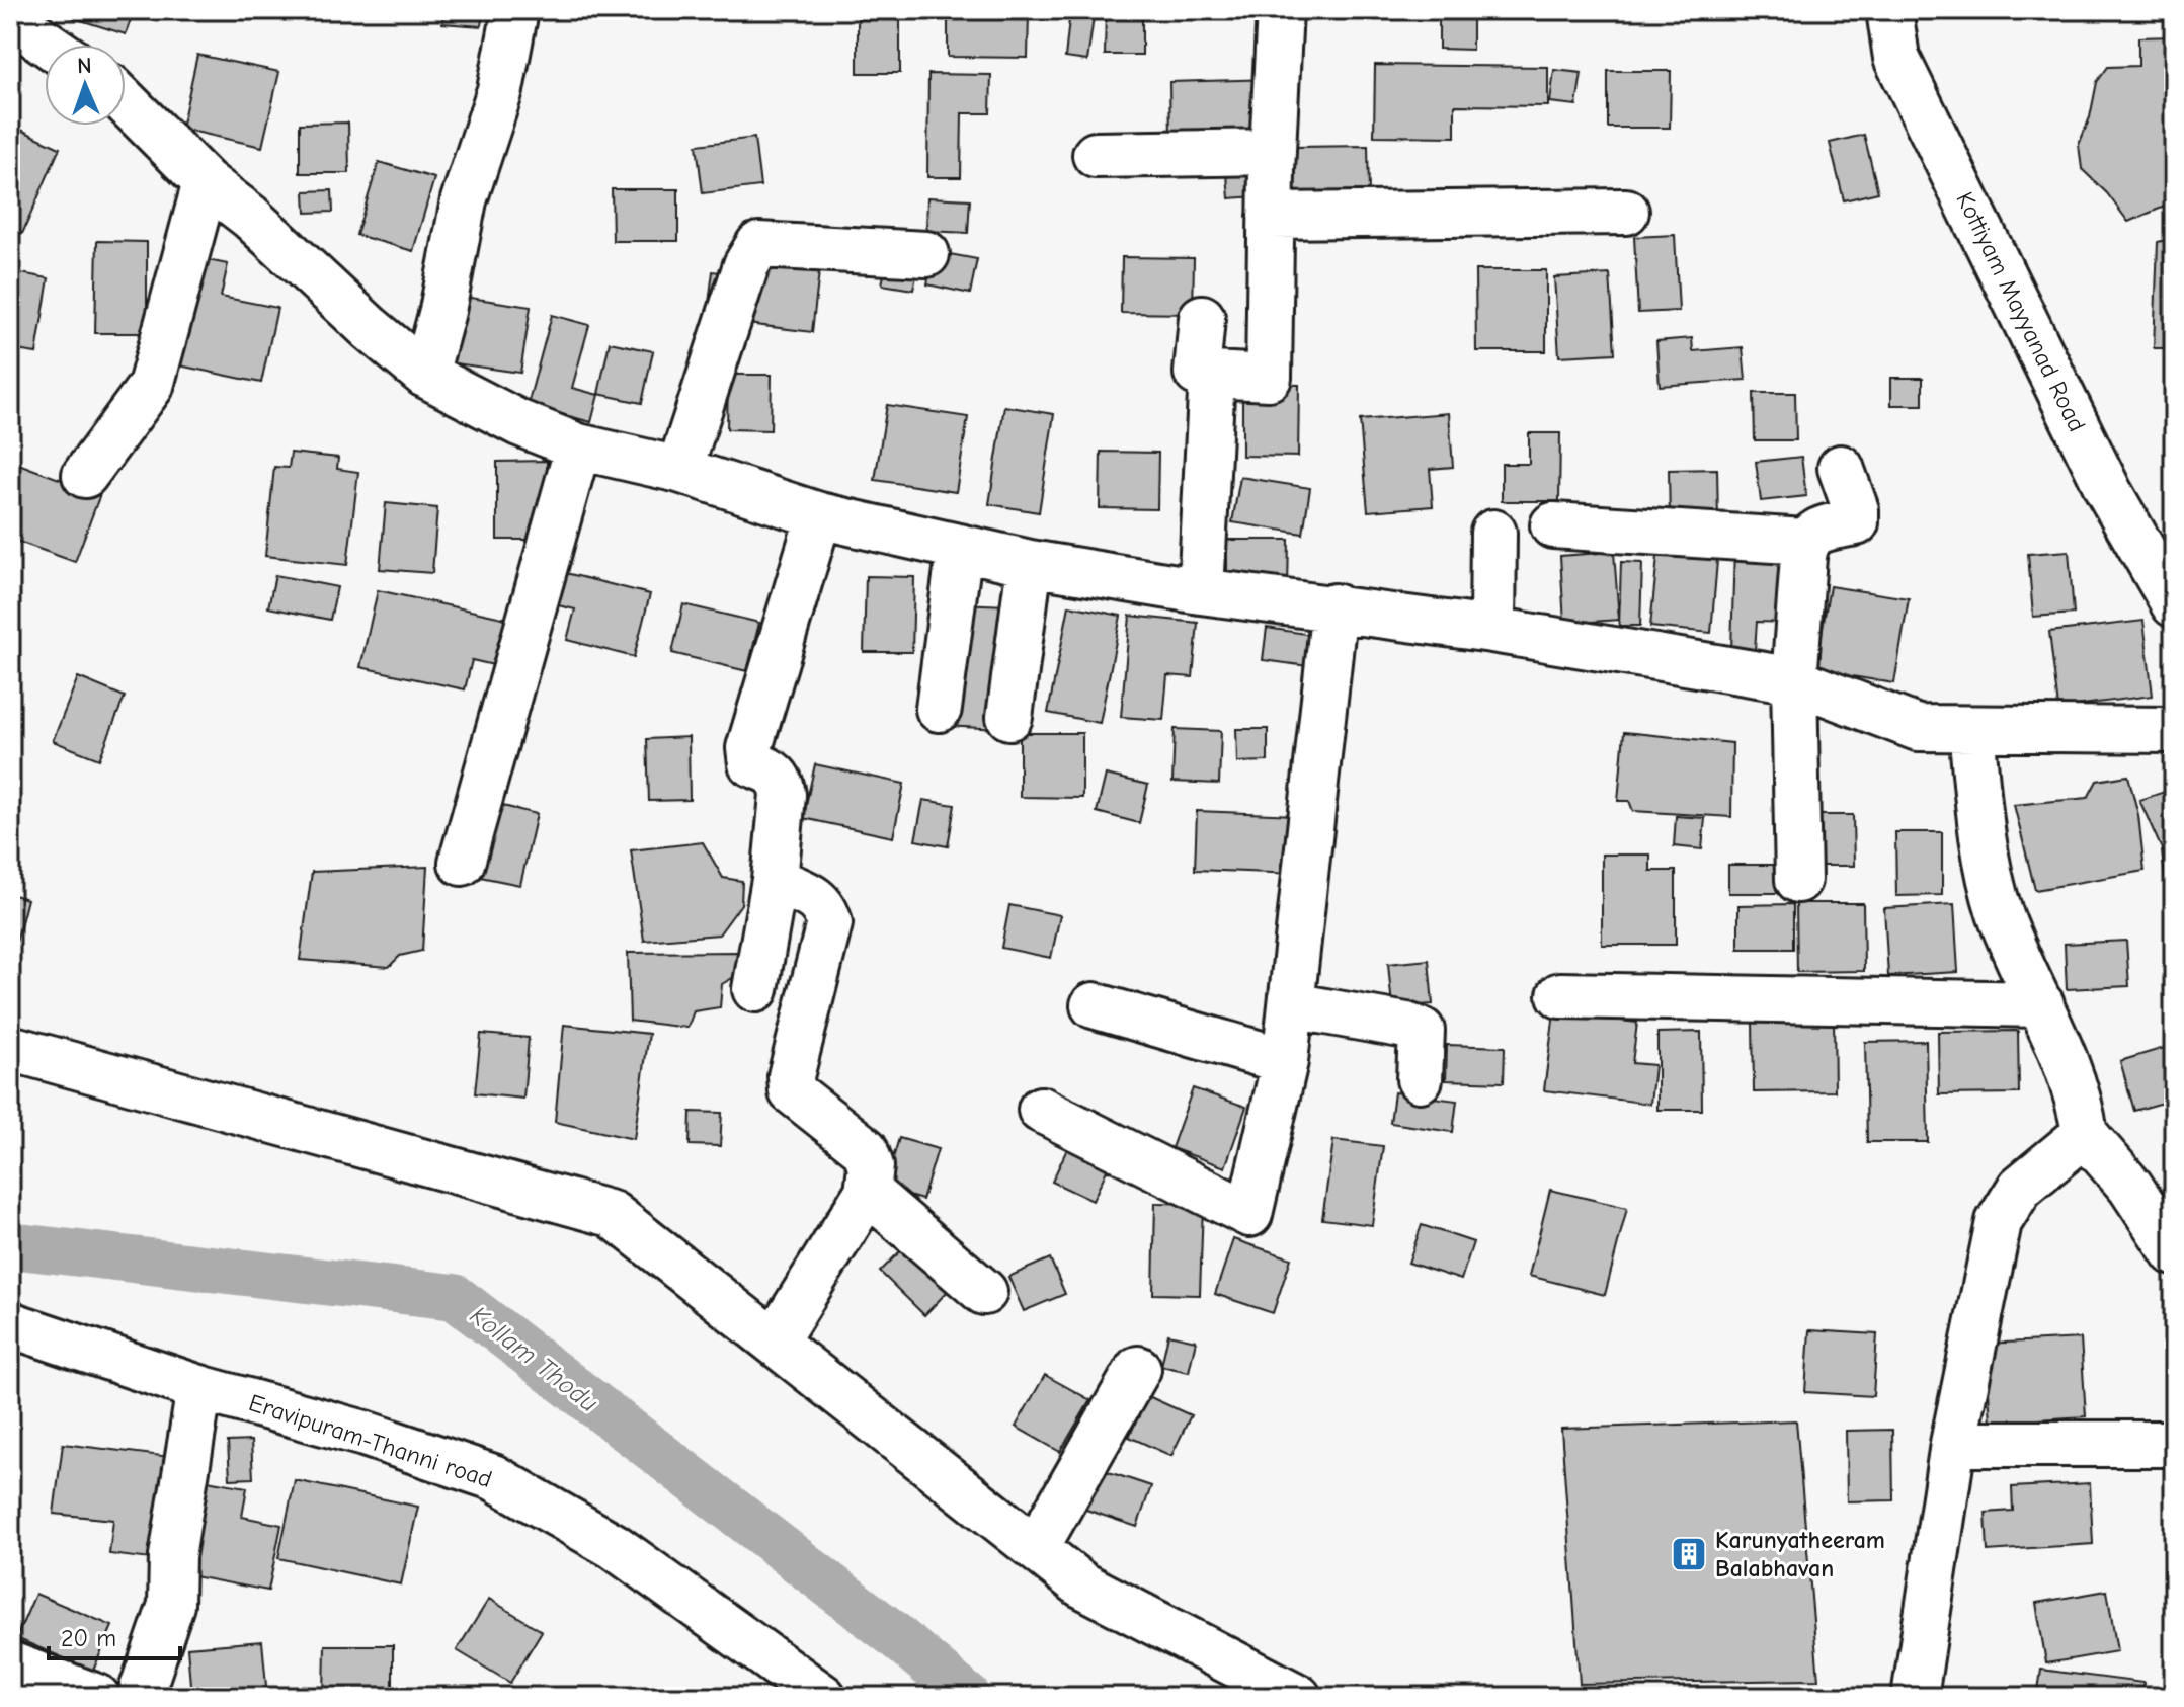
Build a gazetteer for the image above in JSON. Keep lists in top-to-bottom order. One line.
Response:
{"streets":{"street":["Kottiyam Mayyanad Road","Eravipuram-Thanni road"]},"water":["Kollam Thodu"],"places":{"building":["Karunyatheeram Balabhavan"]},"scale_bar":"20 m","north":"top"}
